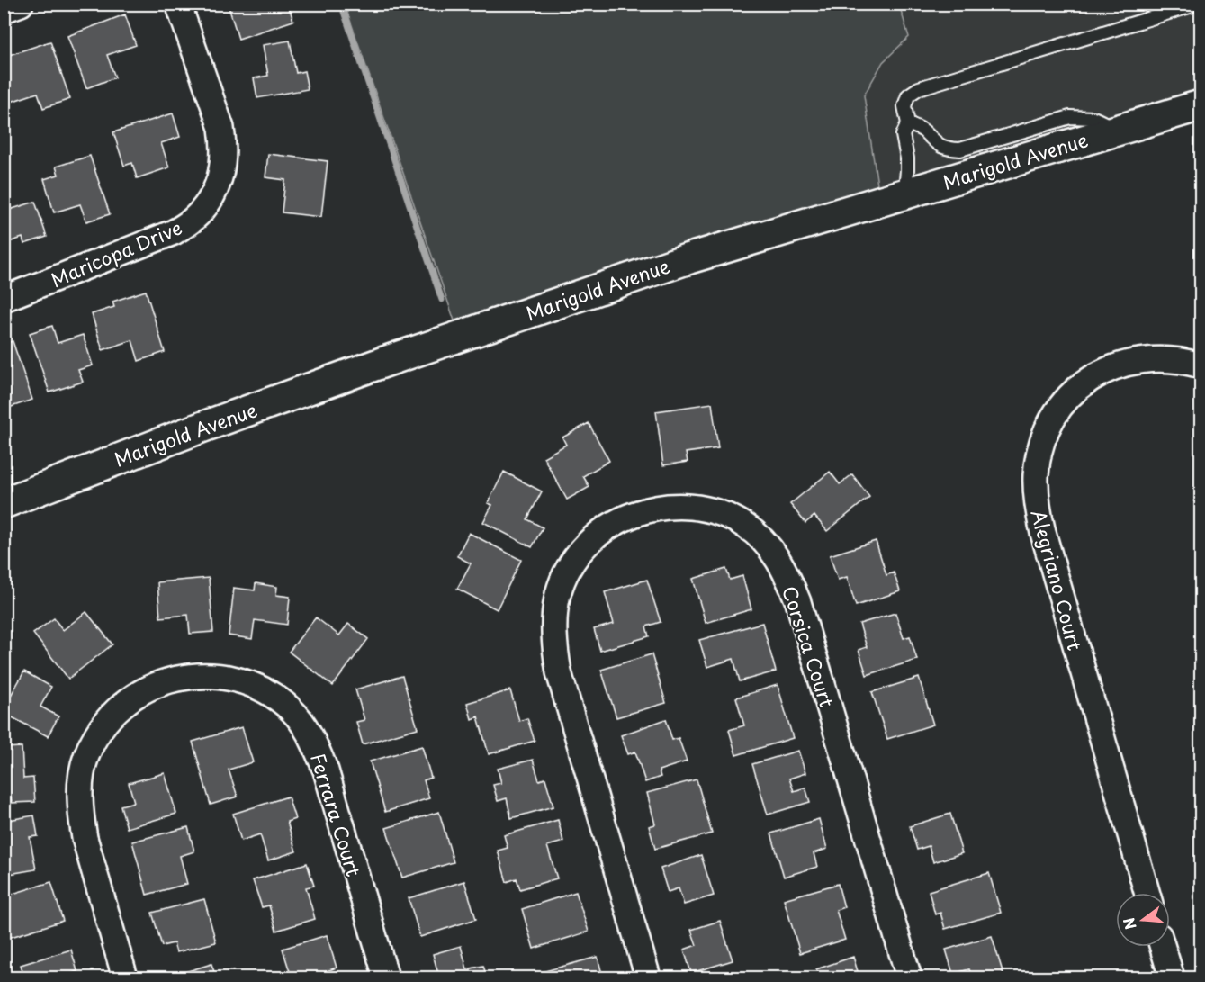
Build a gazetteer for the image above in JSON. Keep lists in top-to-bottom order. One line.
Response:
{"streets":{"main road":["Marigold Avenue"],"street":["Maricopa Drive","Alegriano Court","Corsica Court","Ferrara Court"]},"north":"left"}
